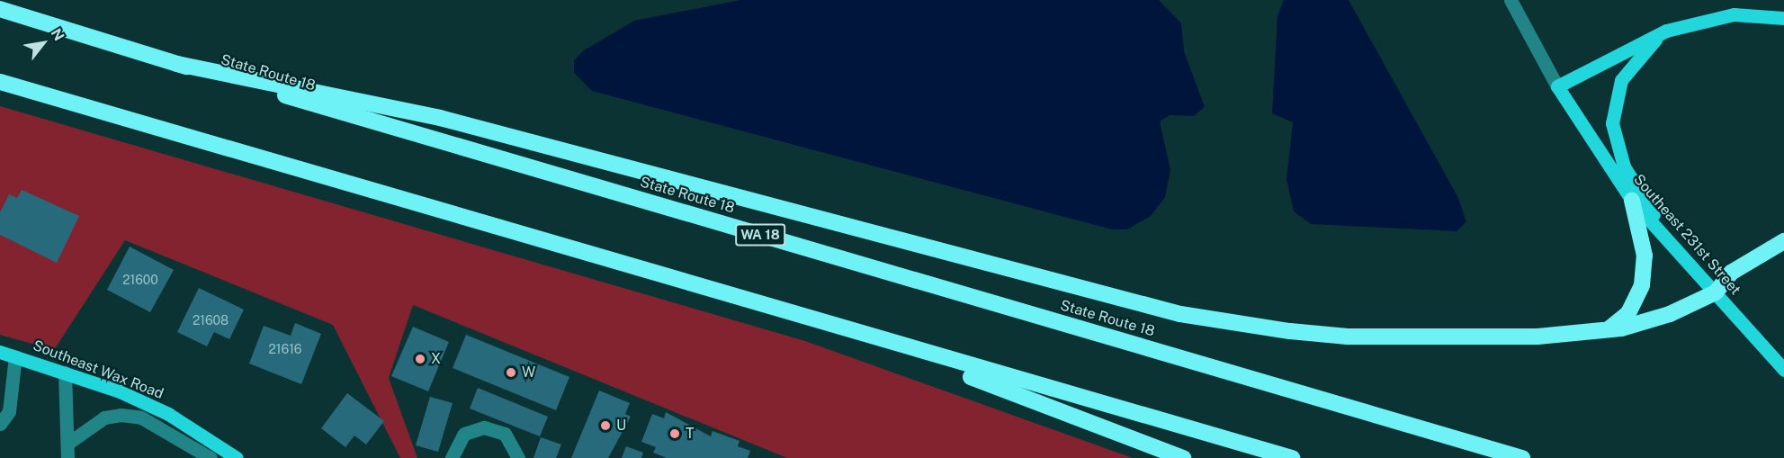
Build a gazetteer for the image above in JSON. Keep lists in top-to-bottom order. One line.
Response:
{"streets":{"highway":["State Route 18","WA 18"],"main road":["Southeast 231st Street","Southeast Wax Road"]},"places":["X","W","U","T"],"house_numbers":["21600","21608","21616"],"north":"top right"}
